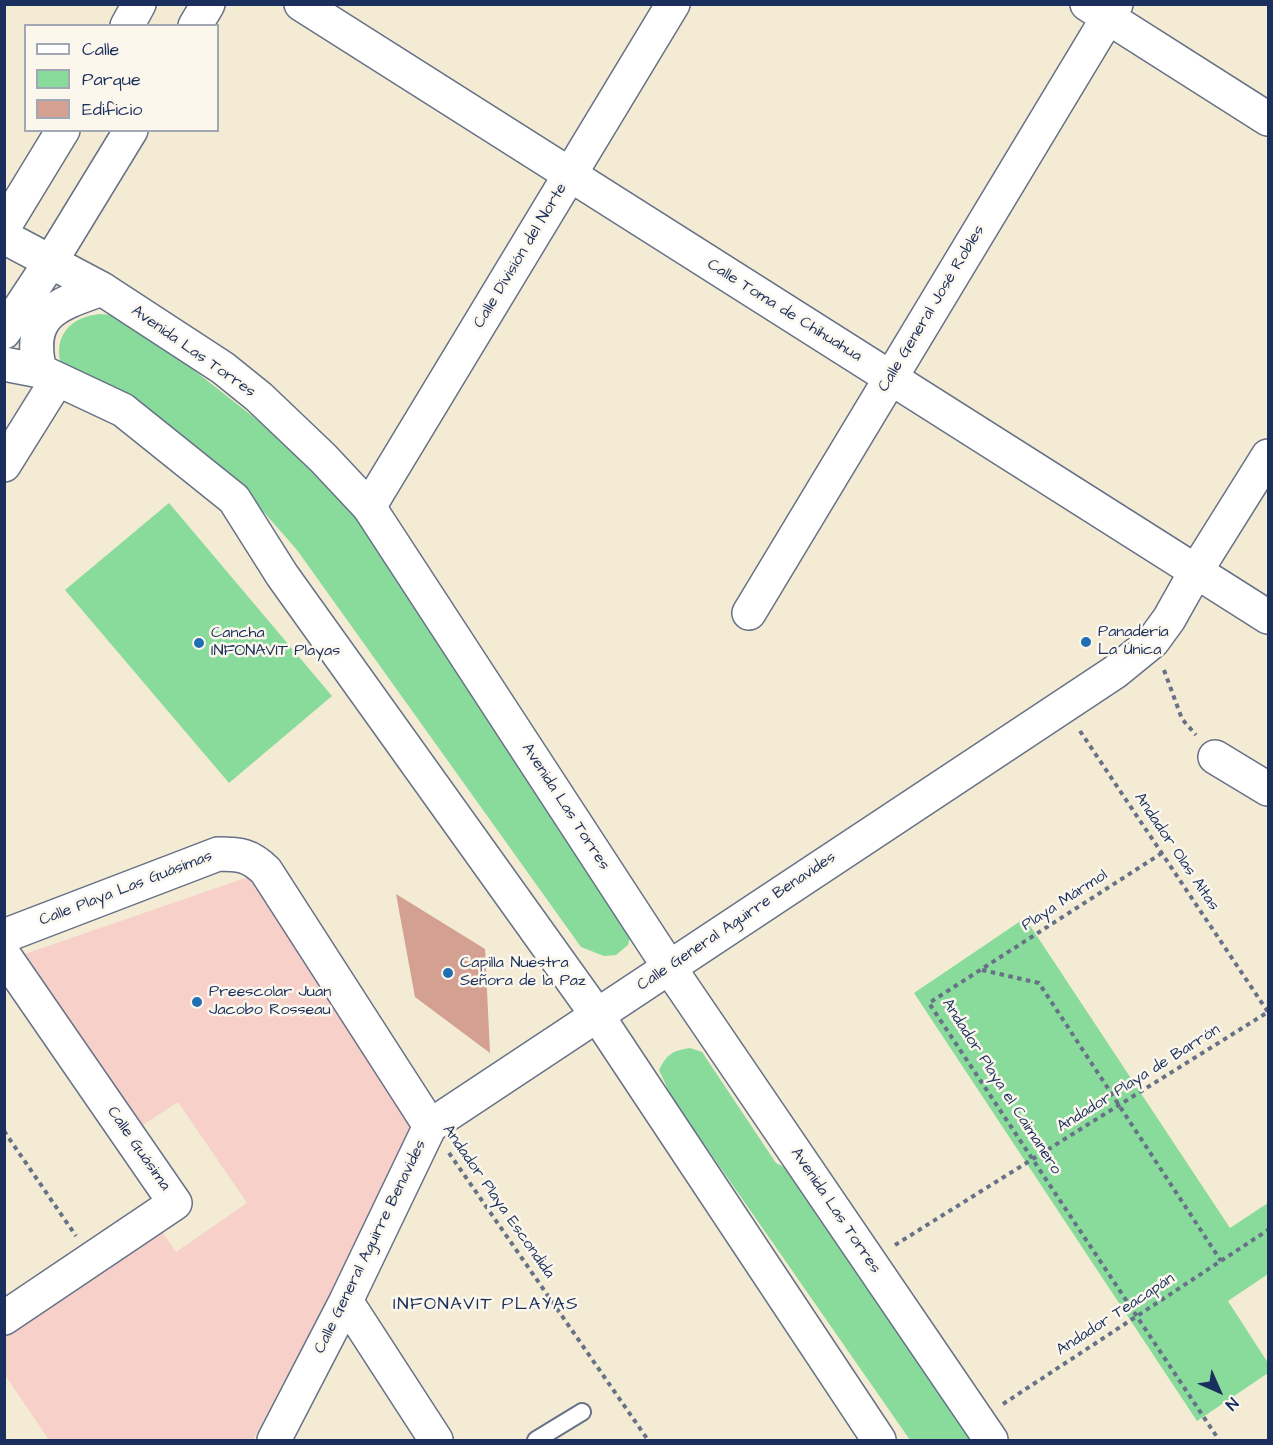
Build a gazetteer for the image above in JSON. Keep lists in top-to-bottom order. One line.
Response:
{"streets":{"street":["Calle División del Norte","Calle General José Robles","Calle Toma de Chihuahua","Avenida Las Torres","Calle Playa Las Guásimas","Calle General Aguirre Benavides","Calle Guásima"],"path":["Andador Olas Altas","Playa Mármol","Andador Playa de Barrón","Andador Playa el Caimanero","Andador Playa Escondida","Andador Teacapán"]},"crossings":[["Calle División del Norte","Calle Toma de Chihuahua"],["Calle División del Norte","Avenida Las Torres"],["Calle General José Robles","Calle Toma de Chihuahua"],["Calle Toma de Chihuahua","Calle General Aguirre Benavides"],["Avenida Las Torres","Calle General Aguirre Benavides"],["Avenida Las Torres","Andador Playa de Barrón"],["Avenida Las Torres","Andador Teacapán"],["Andador Olas Altas","Playa Mármol"],["Andador Olas Altas","Calle General Aguirre Benavides"],["Andador Olas Altas","Andador Playa de Barrón"],["Calle Playa Las Guásimas","Calle General Aguirre Benavides"],["Calle Playa Las Guásimas","Andador Playa Escondida"],["Playa Mármol","Andador Playa el Caimanero"],["Calle General Aguirre Benavides","Andador Playa Escondida"],["Andador Playa de Barrón","Andador Playa el Caimanero"],["Andador Playa el Caimanero","Andador Teacapán"]],"districts":["INFONAVIT PLAYAS"],"places":["Panadería La Única","Cancha INFONAVIT Playas","Capilla Nuestra Señora de la Paz","Preescolar Juan Jacobo Rosseau"],"legend":["Calle","Parque","Edificio"],"north":"bottom right"}
